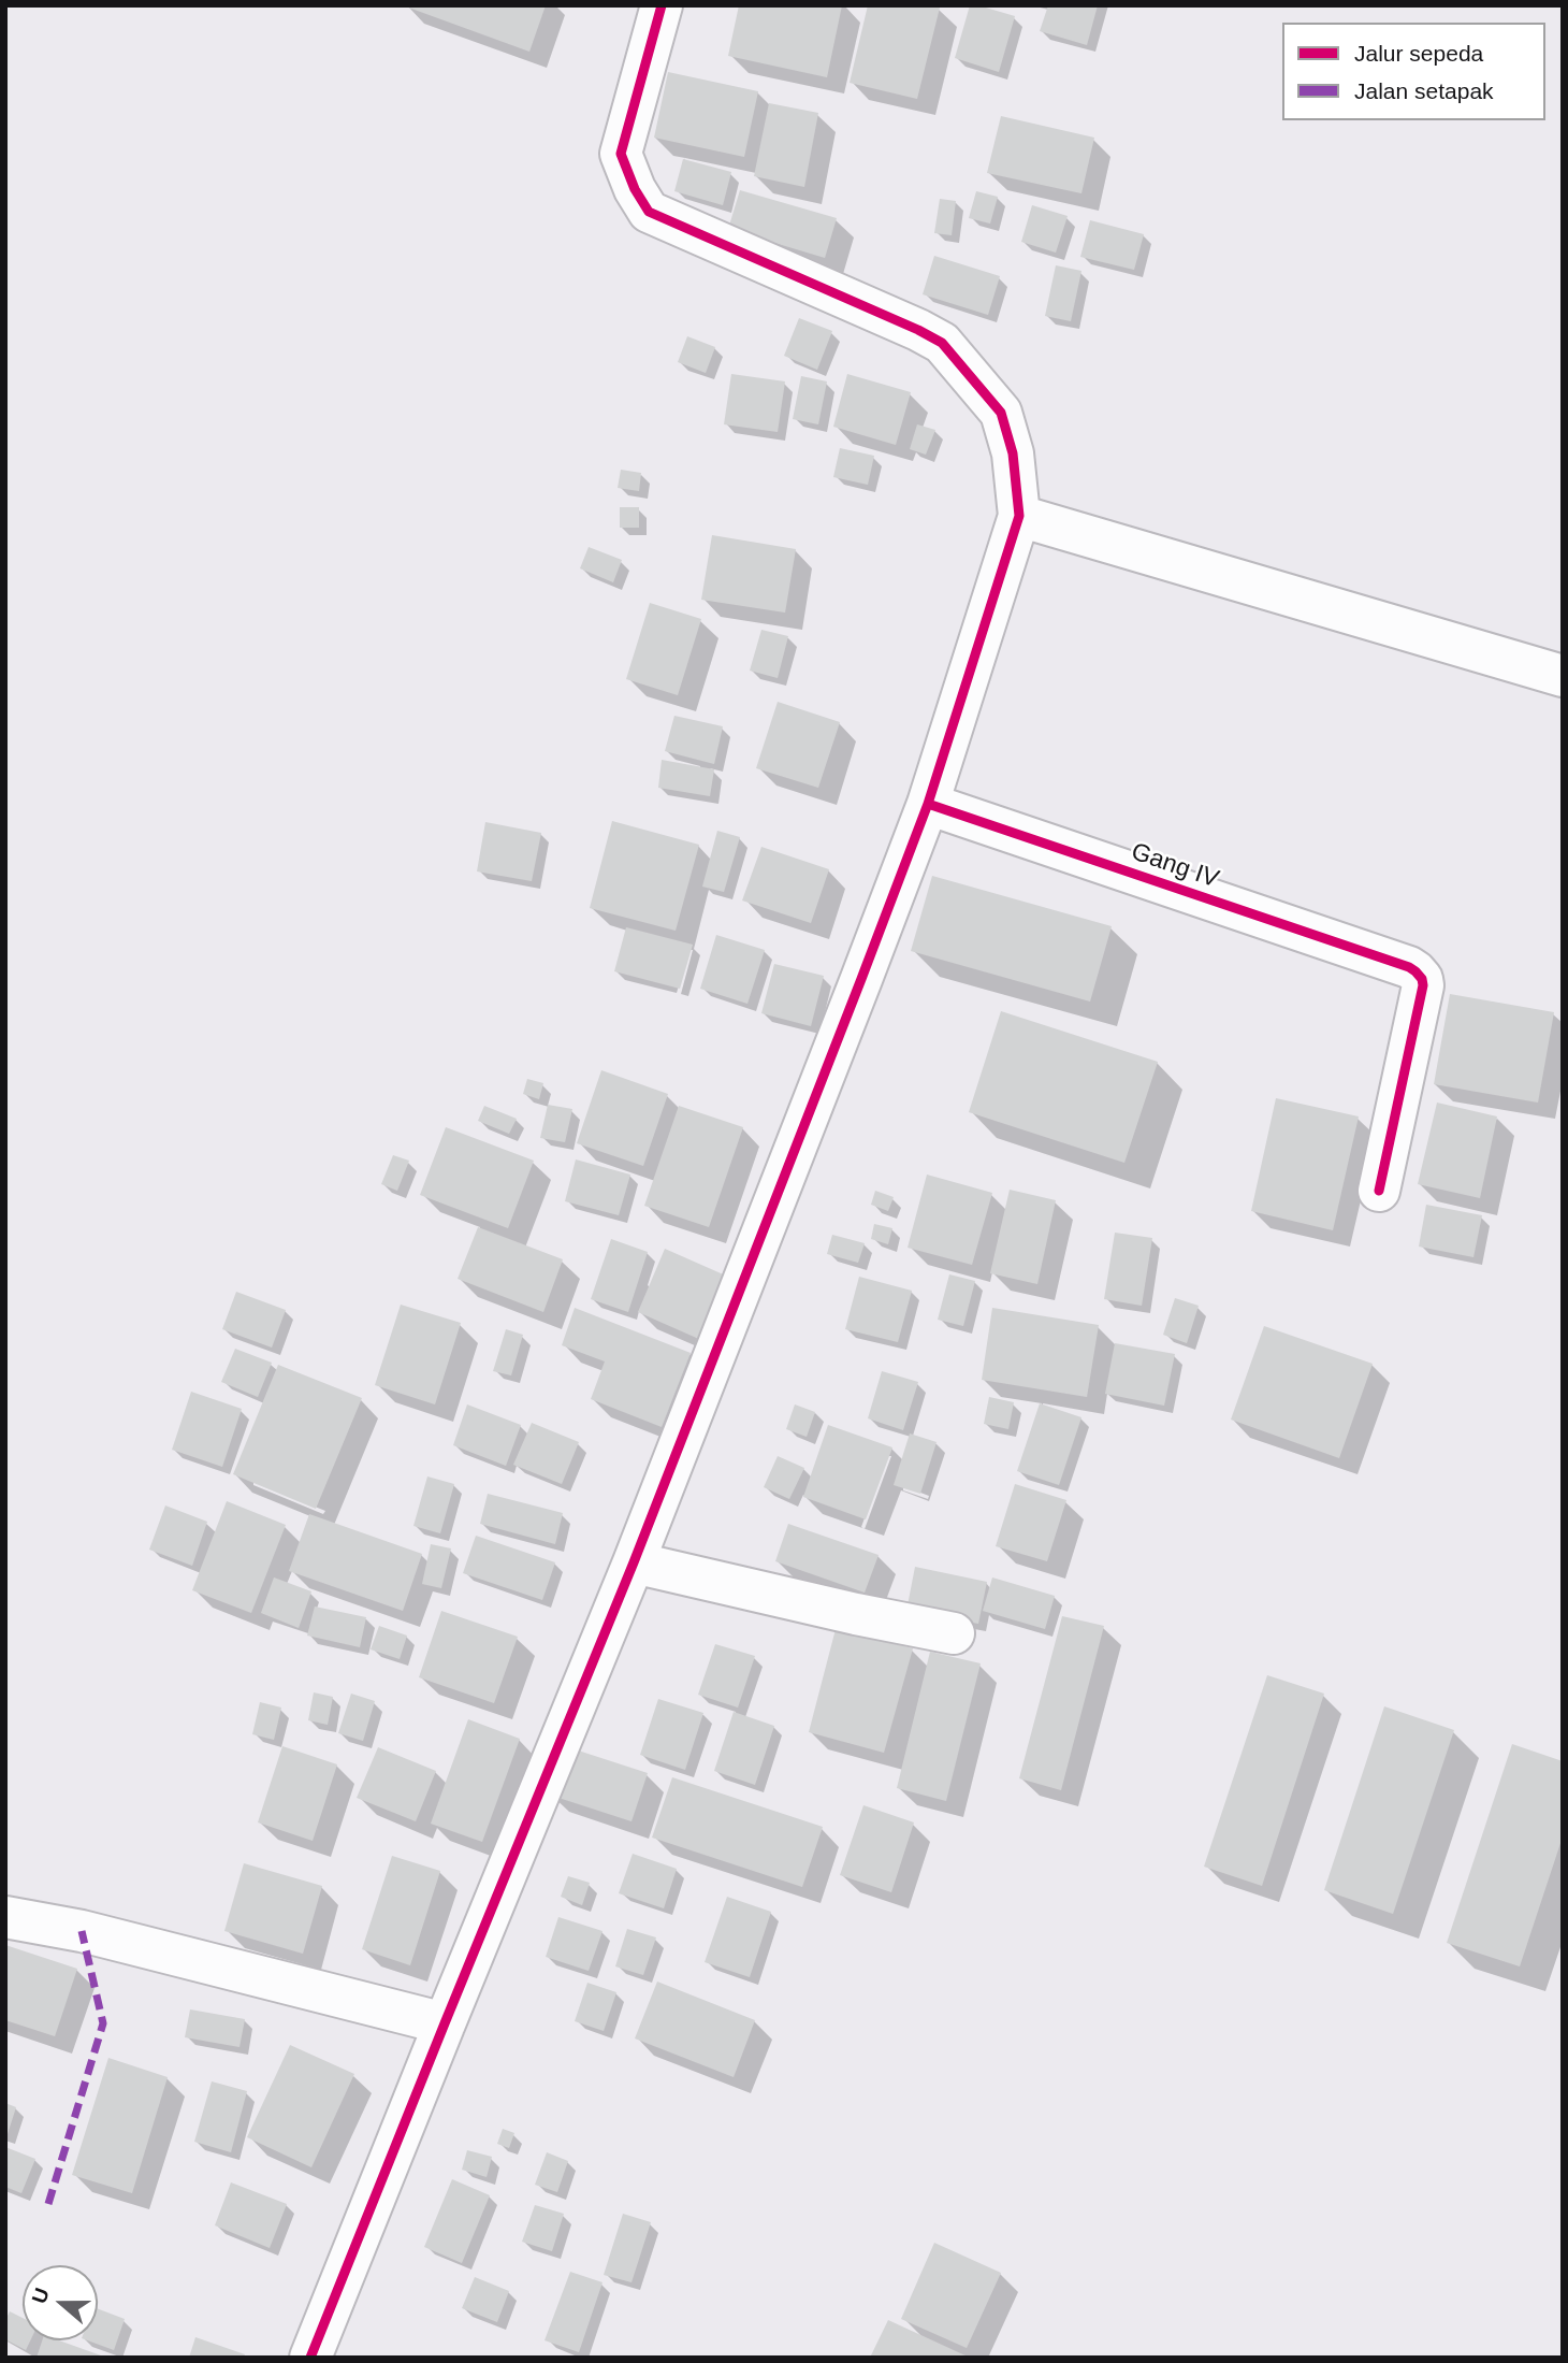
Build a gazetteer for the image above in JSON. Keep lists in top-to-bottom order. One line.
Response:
{"streets":{"street":["Gang IV"]},"legend":["Jalur sepeda","Jalan setapak"],"north":"left"}
